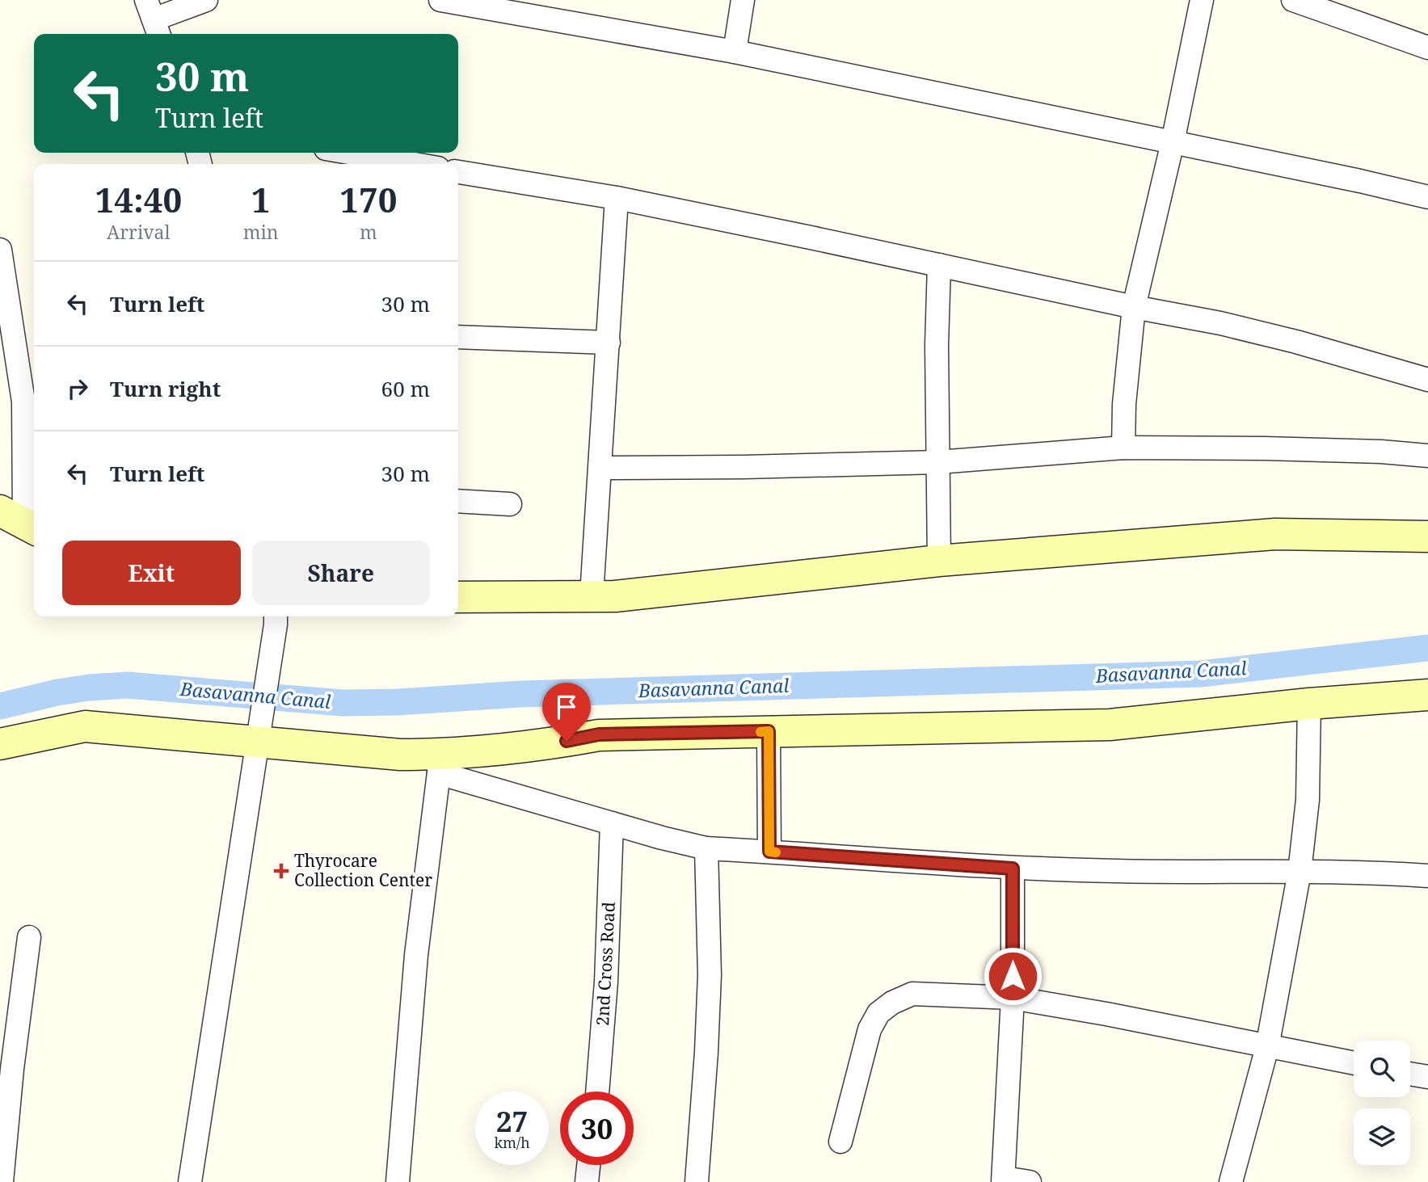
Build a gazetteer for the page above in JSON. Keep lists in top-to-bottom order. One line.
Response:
{"streets":{"street":["2nd Cross Road"]},"water":["Basavanna Canal"],"places":{"health":["Thyrocare Collection Center"]},"page":{"turn":["30 m","Turn left"],"eta":["14:40","Arrival","1","min","170","m"],"list":[{"name":"Turn left","value":"30 m"},{"name":"Turn right","value":"60 m"},{"name":"Turn left","value":"30 m"}],"buttons":["Exit","Share"],"speed":"27 km/h","limit":"30"}}
